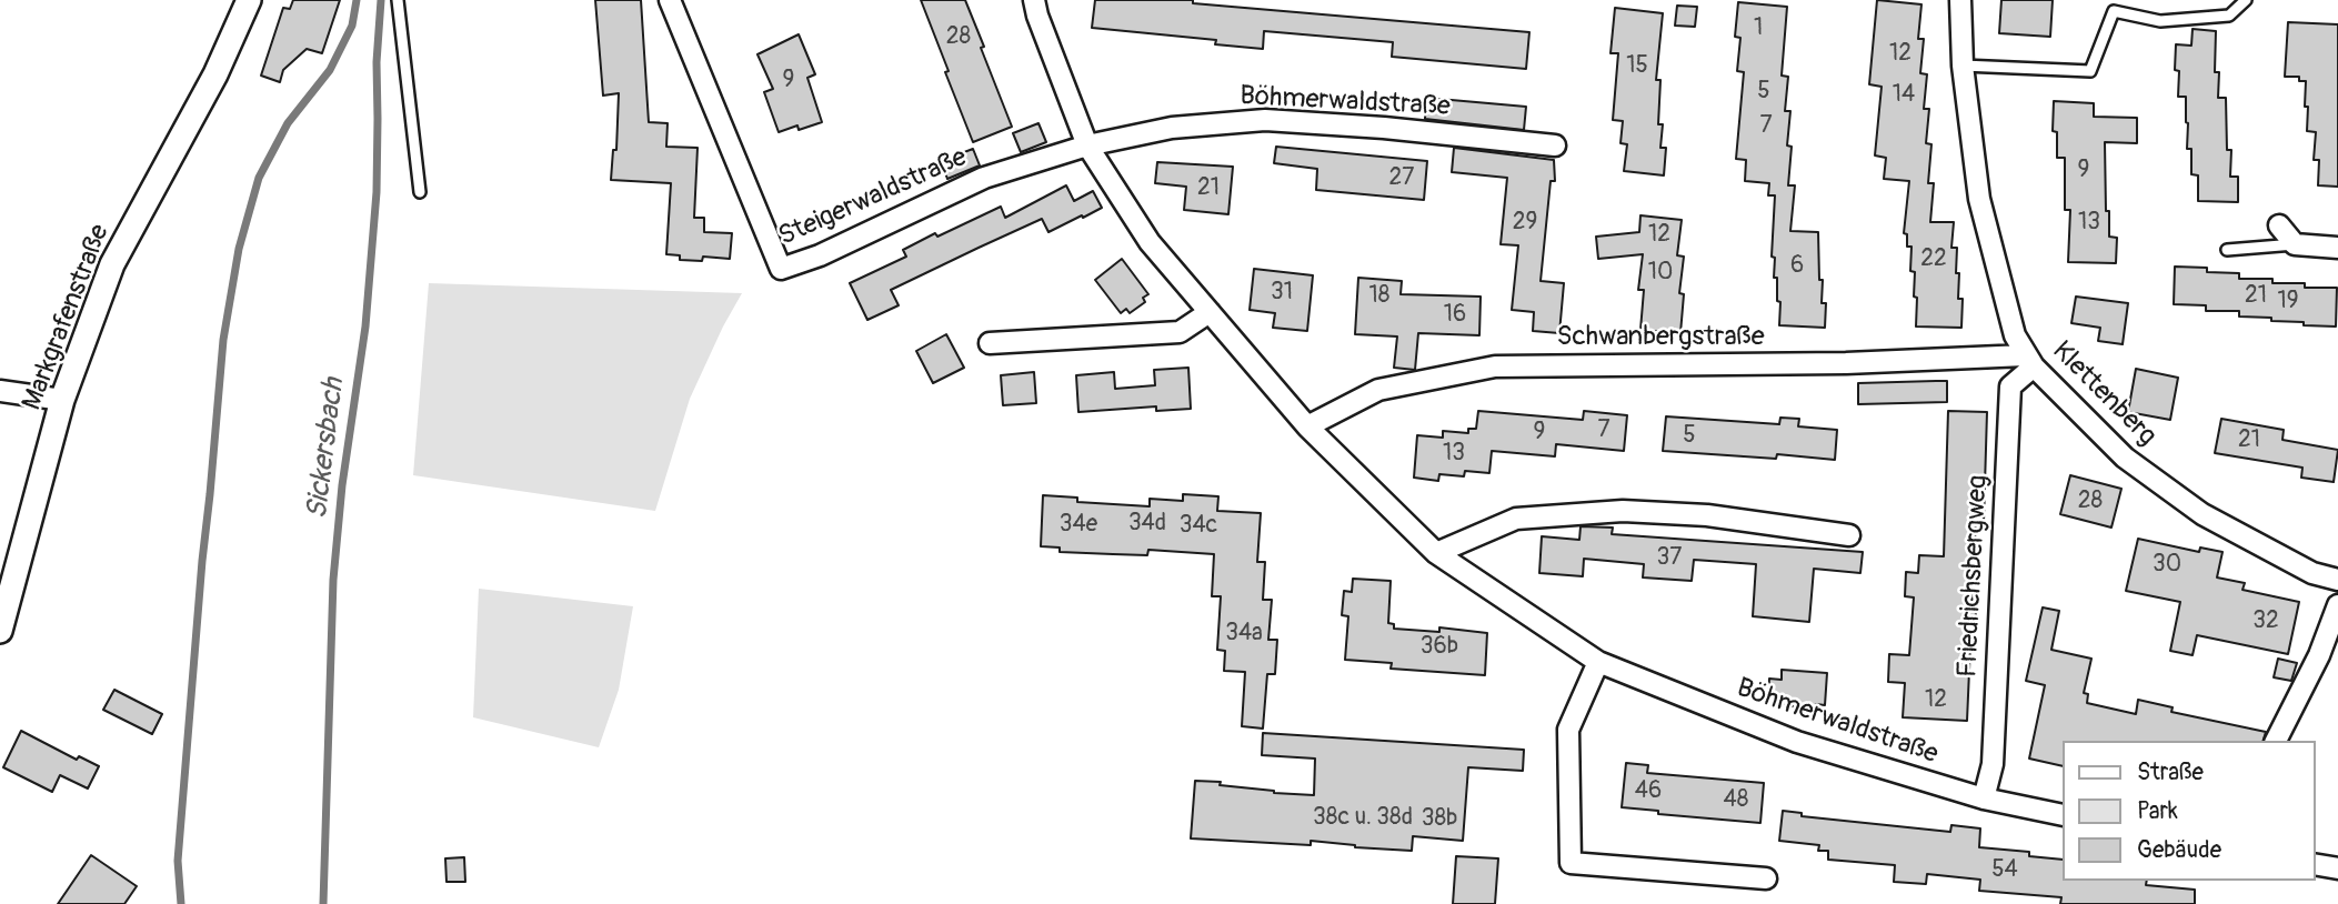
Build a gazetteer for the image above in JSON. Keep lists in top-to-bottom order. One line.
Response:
{"streets":{"street":["Böhmerwaldstraße","Steigerwaldstraße","Markgrafenstraße","Schwanbergstraße","Klettenberg","Friedrichsbergweg"]},"crossings":[["Böhmerwaldstraße","Steigerwaldstraße"],["Böhmerwaldstraße","Schwanbergstraße"],["Böhmerwaldstraße","Friedrichsbergweg"],["Schwanbergstraße","Klettenberg"],["Schwanbergstraße","Friedrichsbergweg"],["Klettenberg","Friedrichsbergweg"]],"water":["Sickersbach"],"house_numbers":["1","28","12","15","9","5","14","7","9","27","21","29","13","12","22","6","10","31","18","21","19","16","7","9","5","21","13","28","34d","34e","34c","37","30","32","34a","36b","12","46","48","38c u. 38d","38b","54"],"legend":["Straße","Park","Gebäude"]}
